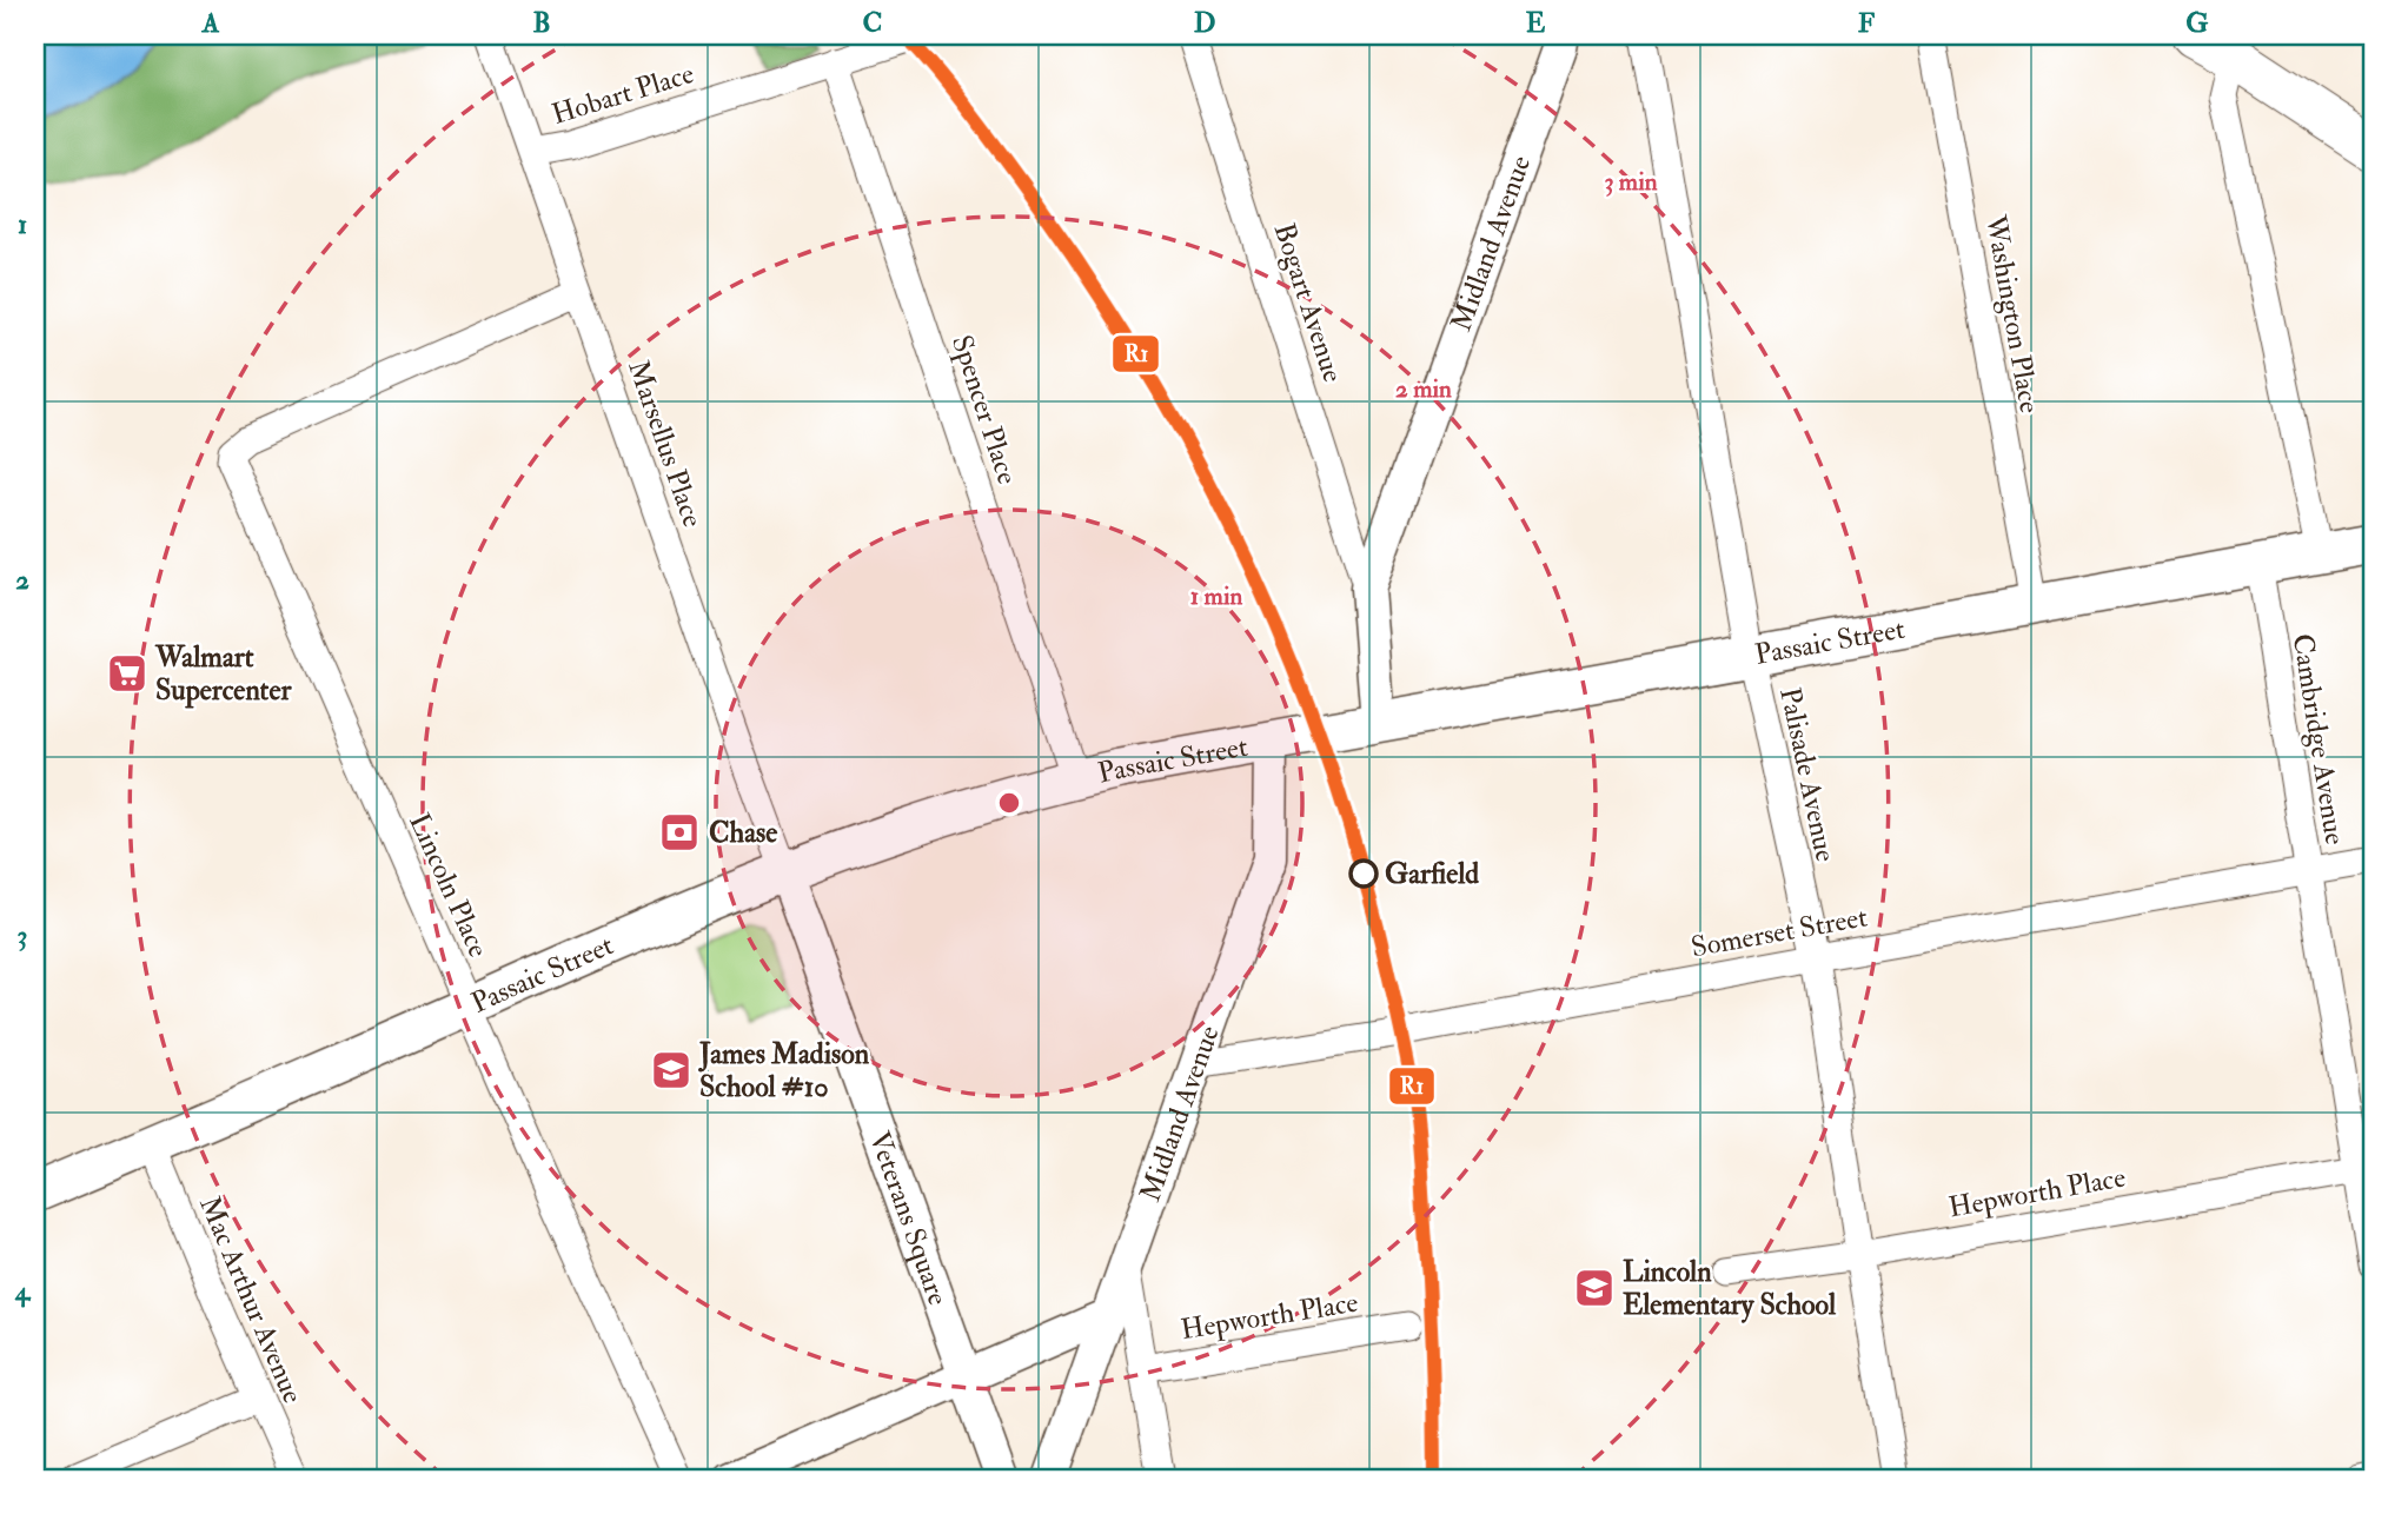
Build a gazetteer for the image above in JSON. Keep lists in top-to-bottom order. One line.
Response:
{"streets":{"main road":["Passaic Street"],"street":["Hobart Place","Midland Avenue","Bogart Avenue","Washington Place","Spencer Place","Marsellus Place","Cambridge Avenue","Palisade Avenue","Lincoln Place","Somerset Street","Hepworth Place","Veterans Square","Mac Arthur Avenue"]},"crossings":[["Hobart Place","Spencer Place"],["Hobart Place","Marsellus Place"],["Midland Avenue","Bogart Avenue"],["Midland Avenue","Passaic Street"],["Midland Avenue","Somerset Street"],["Washington Place","Passaic Street"],["Spencer Place","Passaic Street"],["Marsellus Place","Passaic Street"],["Marsellus Place","Lincoln Place"],["Marsellus Place","Veterans Square"],["Passaic Street","Cambridge Avenue"],["Passaic Street","Palisade Avenue"],["Passaic Street","Lincoln Place"],["Passaic Street","Veterans Square"],["Passaic Street","Mac Arthur Avenue"],["Cambridge Avenue","Somerset Street"],["Cambridge Avenue","Hepworth Place"],["Palisade Avenue","Somerset Street"],["Palisade Avenue","Hepworth Place"]],"places":{"supermarket":["Walmart Supercenter"],"bank":["Chase"],"other":["Garfield"],"school or university":["James Madison School #10","Lincoln Elementary School"]},"lines":["transit line R1"],"grid":{"columns":["A","B","C","D","E","F","G"],"rows":["1","2","3","4"]},"rings":["3 min","2 min","1 min"]}
